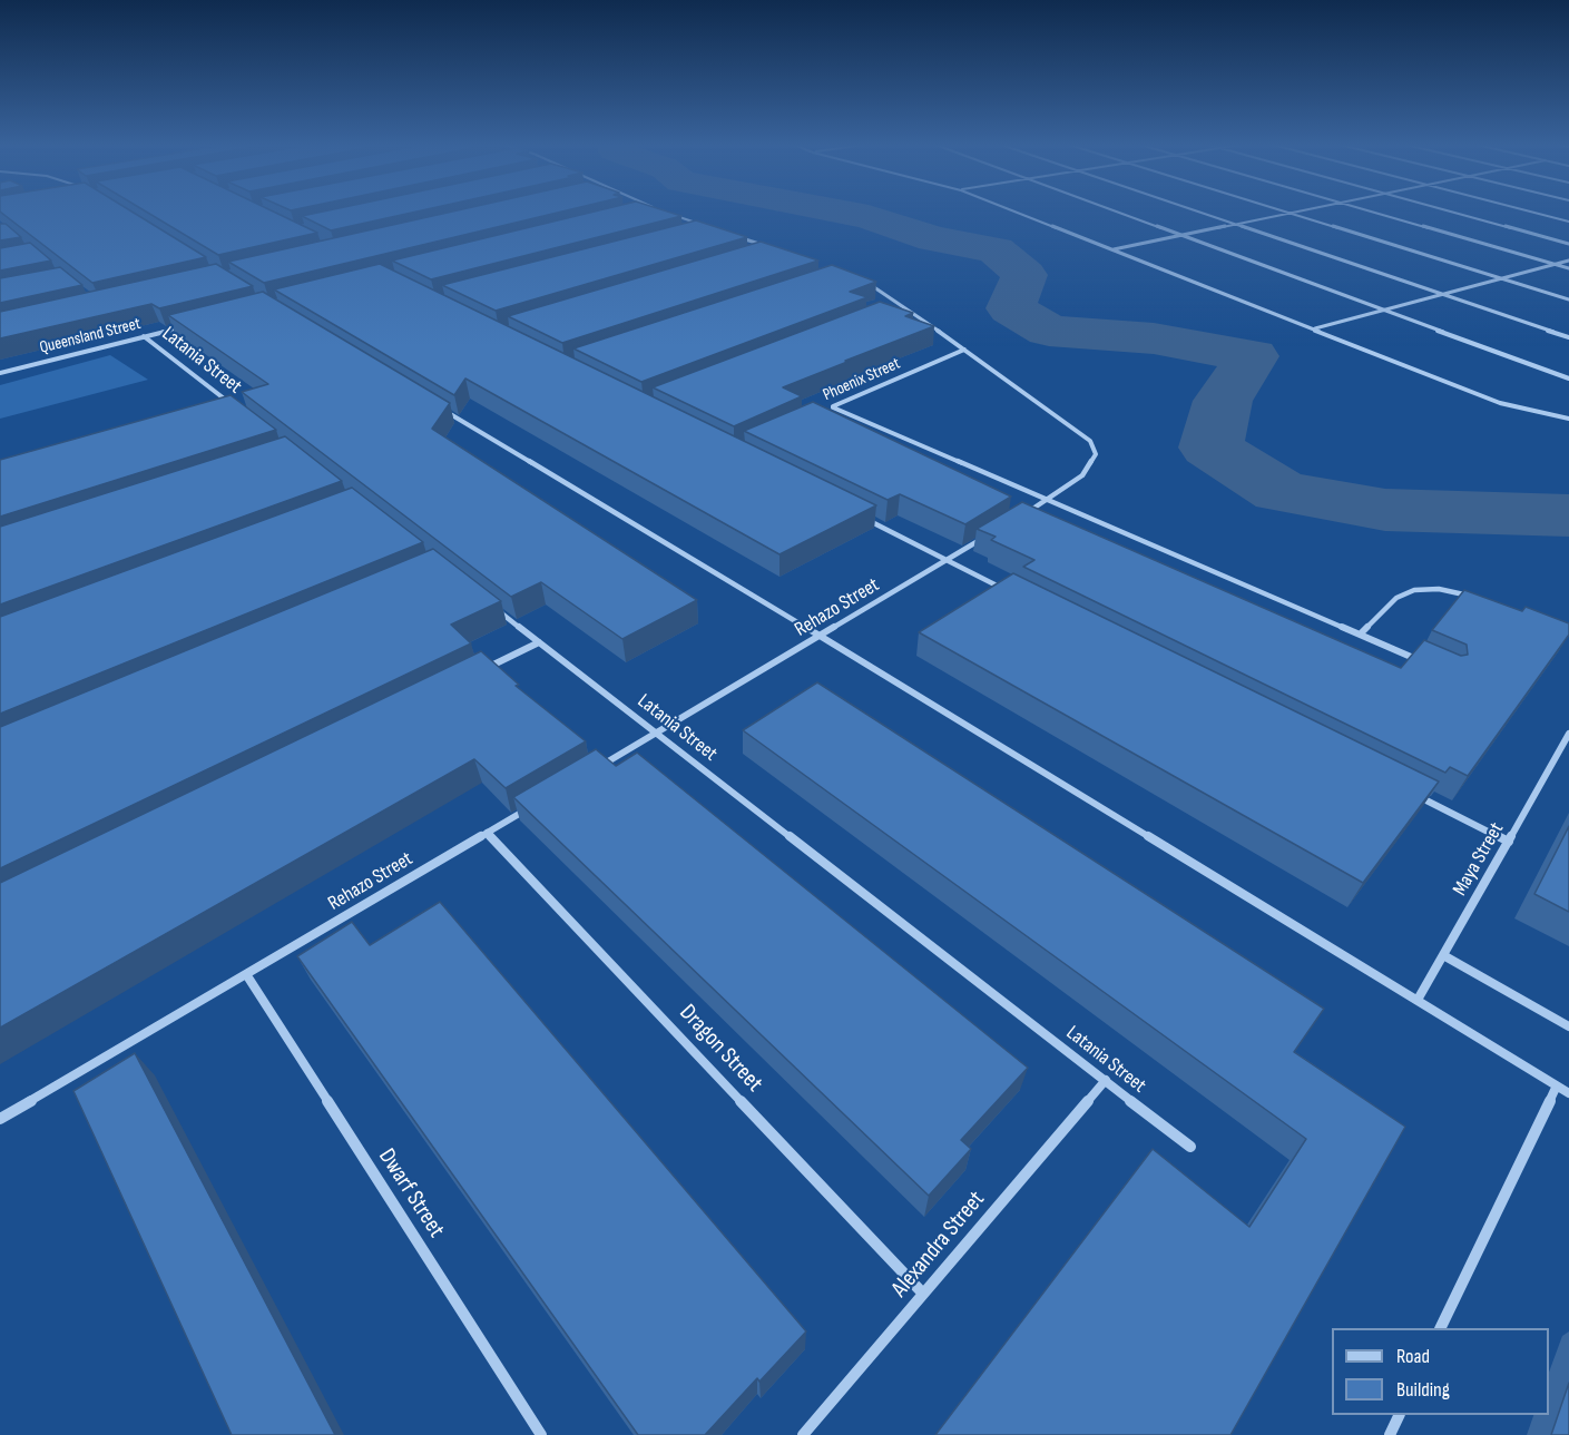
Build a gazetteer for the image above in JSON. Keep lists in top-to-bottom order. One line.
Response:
{"streets":{"street":["Queensland Street","Latania Street","Phoenix Street","Rehazo Street","Maya Street","Dragon Street","Dwarf Street","Alexandra Street"]},"crossings":[["Queensland Street","Latania Street"],["Latania Street","Rehazo Street"],["Latania Street","Alexandra Street"],["Rehazo Street","Dragon Street"],["Rehazo Street","Dwarf Street"],["Dragon Street","Alexandra Street"]],"legend":["Road","Building"]}
